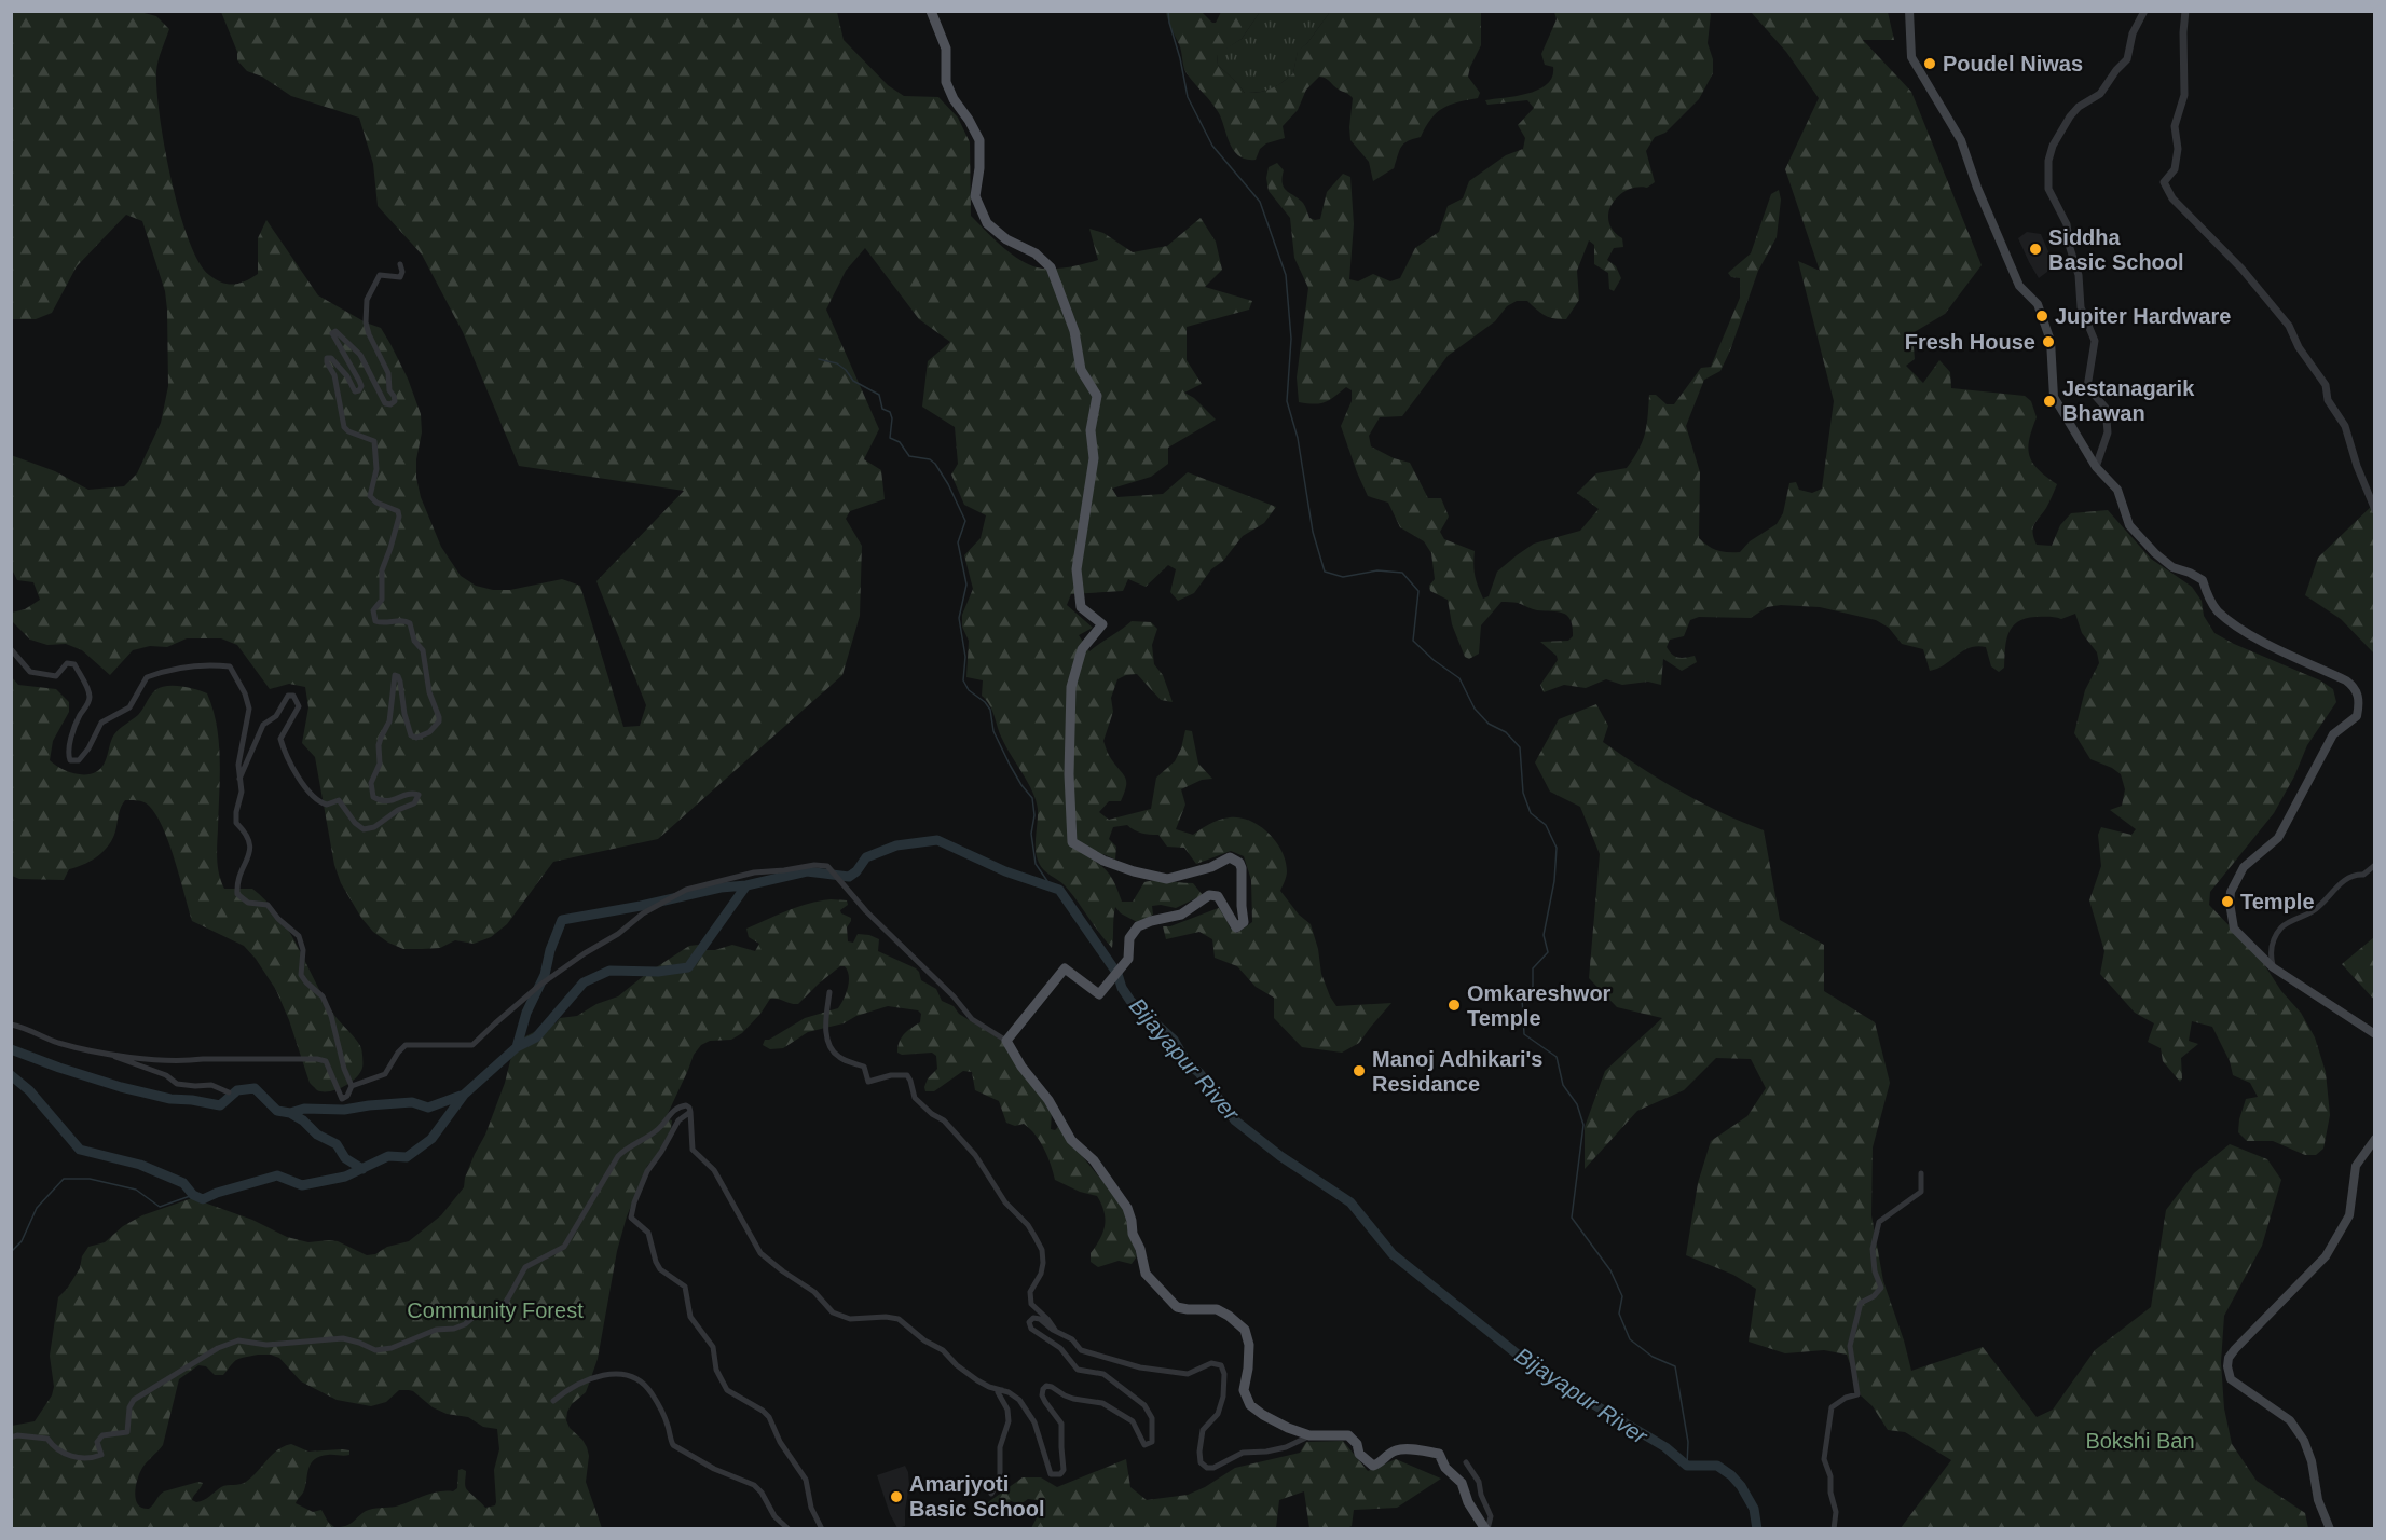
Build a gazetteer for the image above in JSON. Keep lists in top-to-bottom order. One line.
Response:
{"water":["Bijayapur River"],"parks":["Community Forest","Bokshi Ban"],"places":["Poudel Niwas","Siddha Basic School","Jupiter Hardware","Fresh House","Jestanagarik Bhawan","Temple","Omkareshwor Temple","Manoj Adhikari's Residance","Amarjyoti Basic School"]}
